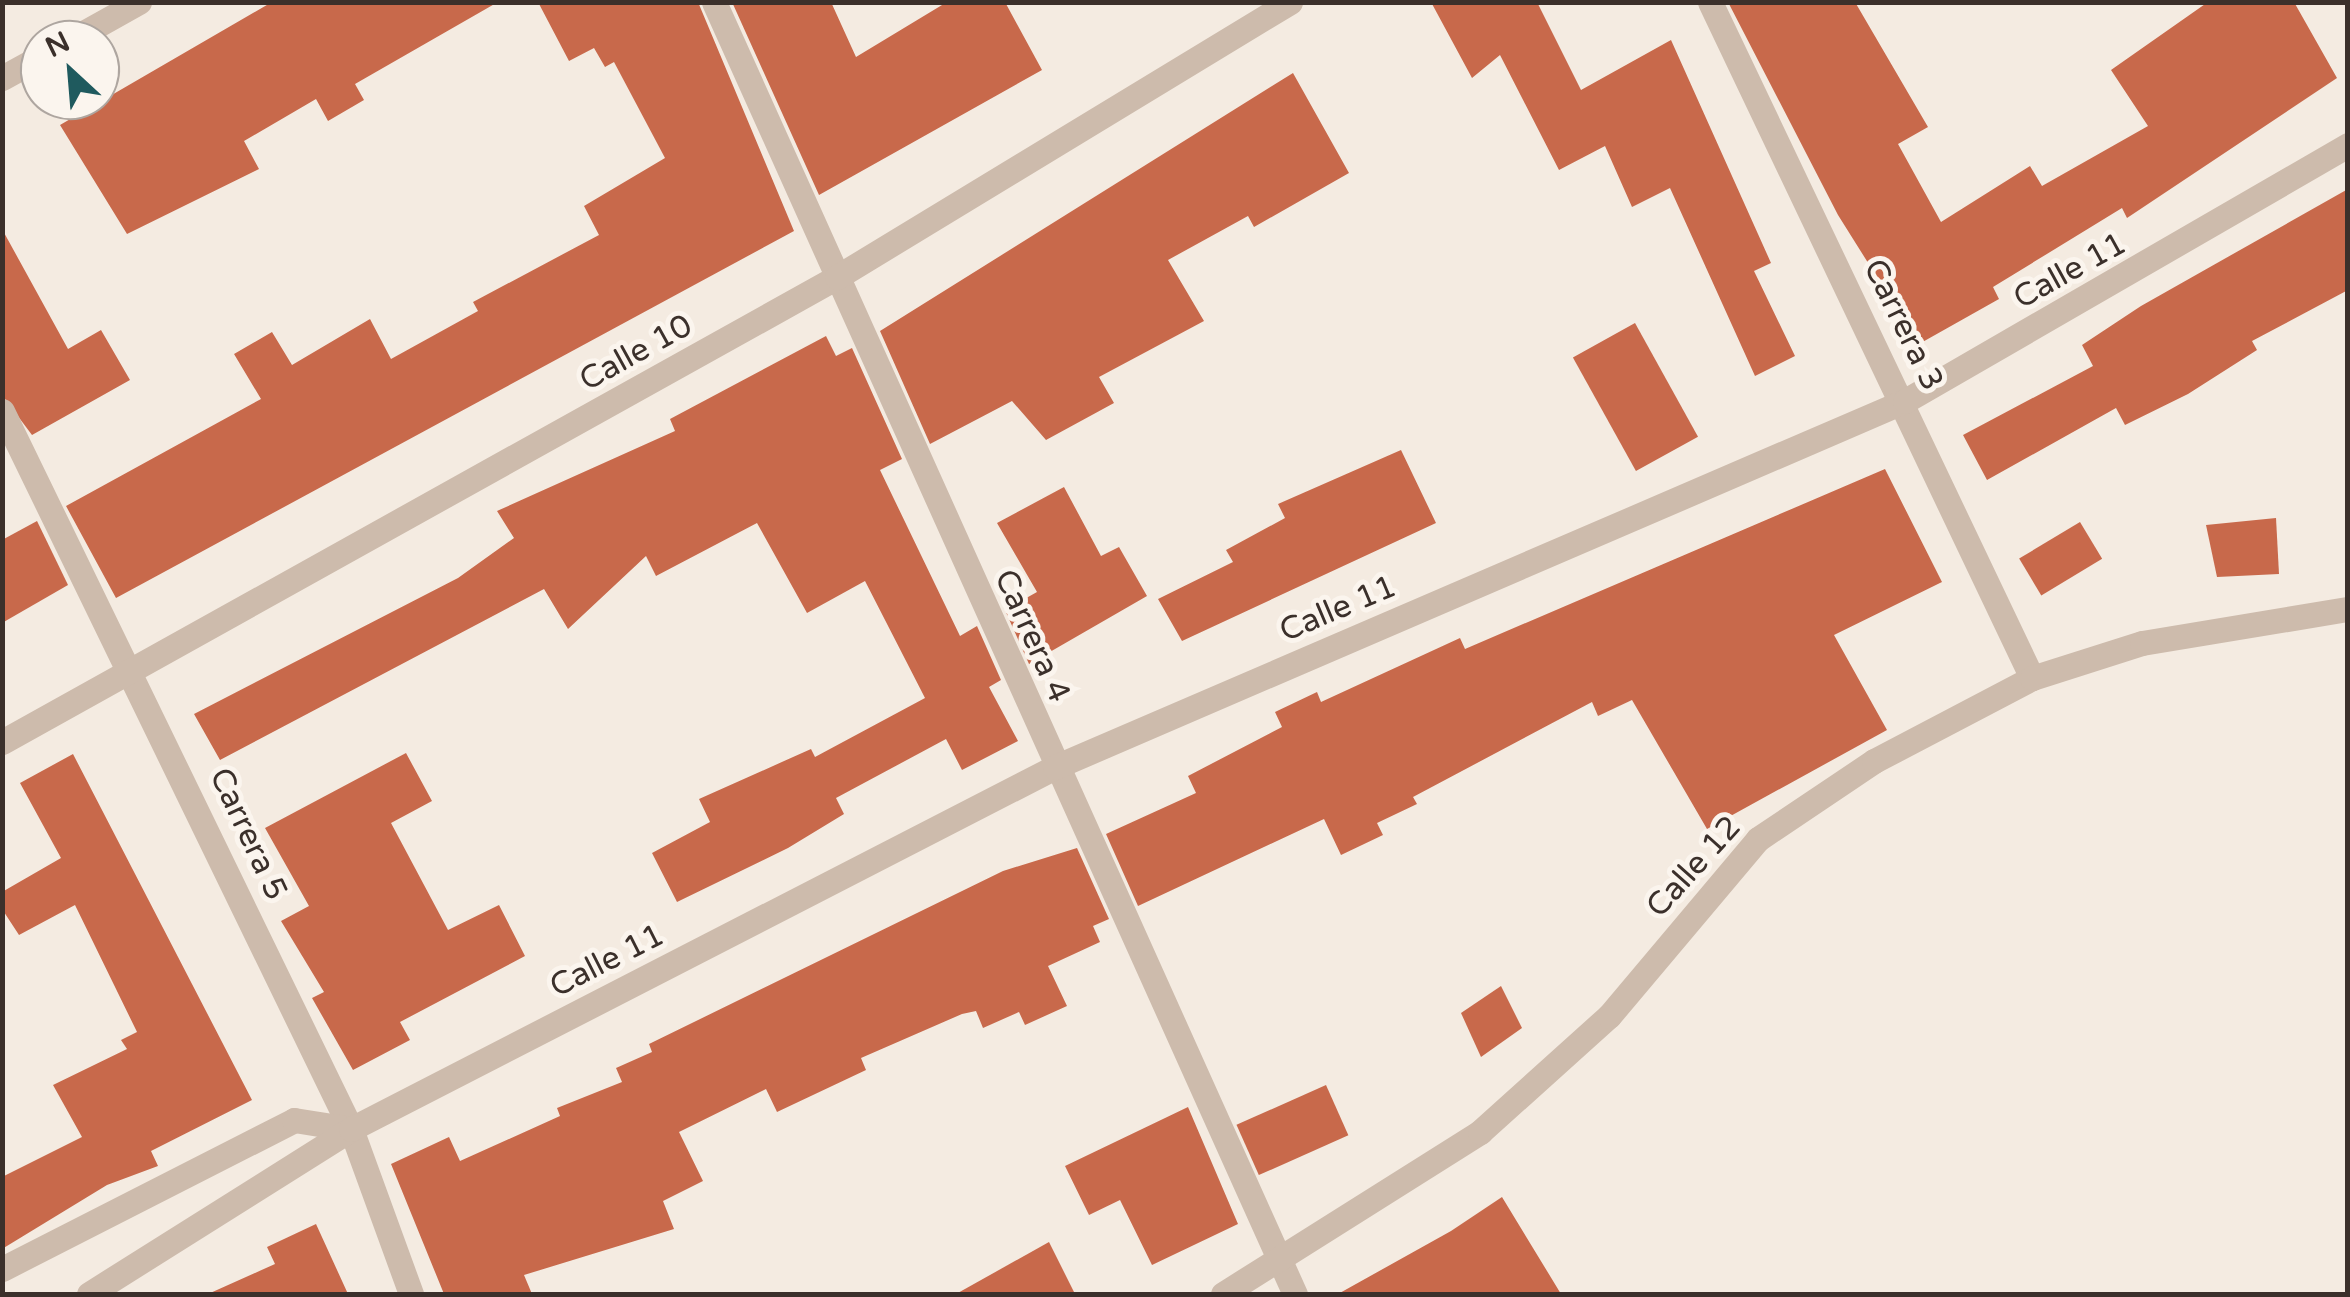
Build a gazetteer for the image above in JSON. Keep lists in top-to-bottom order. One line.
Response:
{"streets":{"street":["Calle 11","Carrera 3","Calle 10","Carrera 4","Carrera 5","Calle 12"]},"crossings":[["Calle 11","Carrera 3"],["Calle 11","Carrera 4"],["Calle 11","Carrera 5"],["Carrera 3","Calle 12"],["Calle 10","Carrera 4"],["Calle 10","Carrera 5"],["Carrera 4","Calle 12"]],"north":"top left"}
